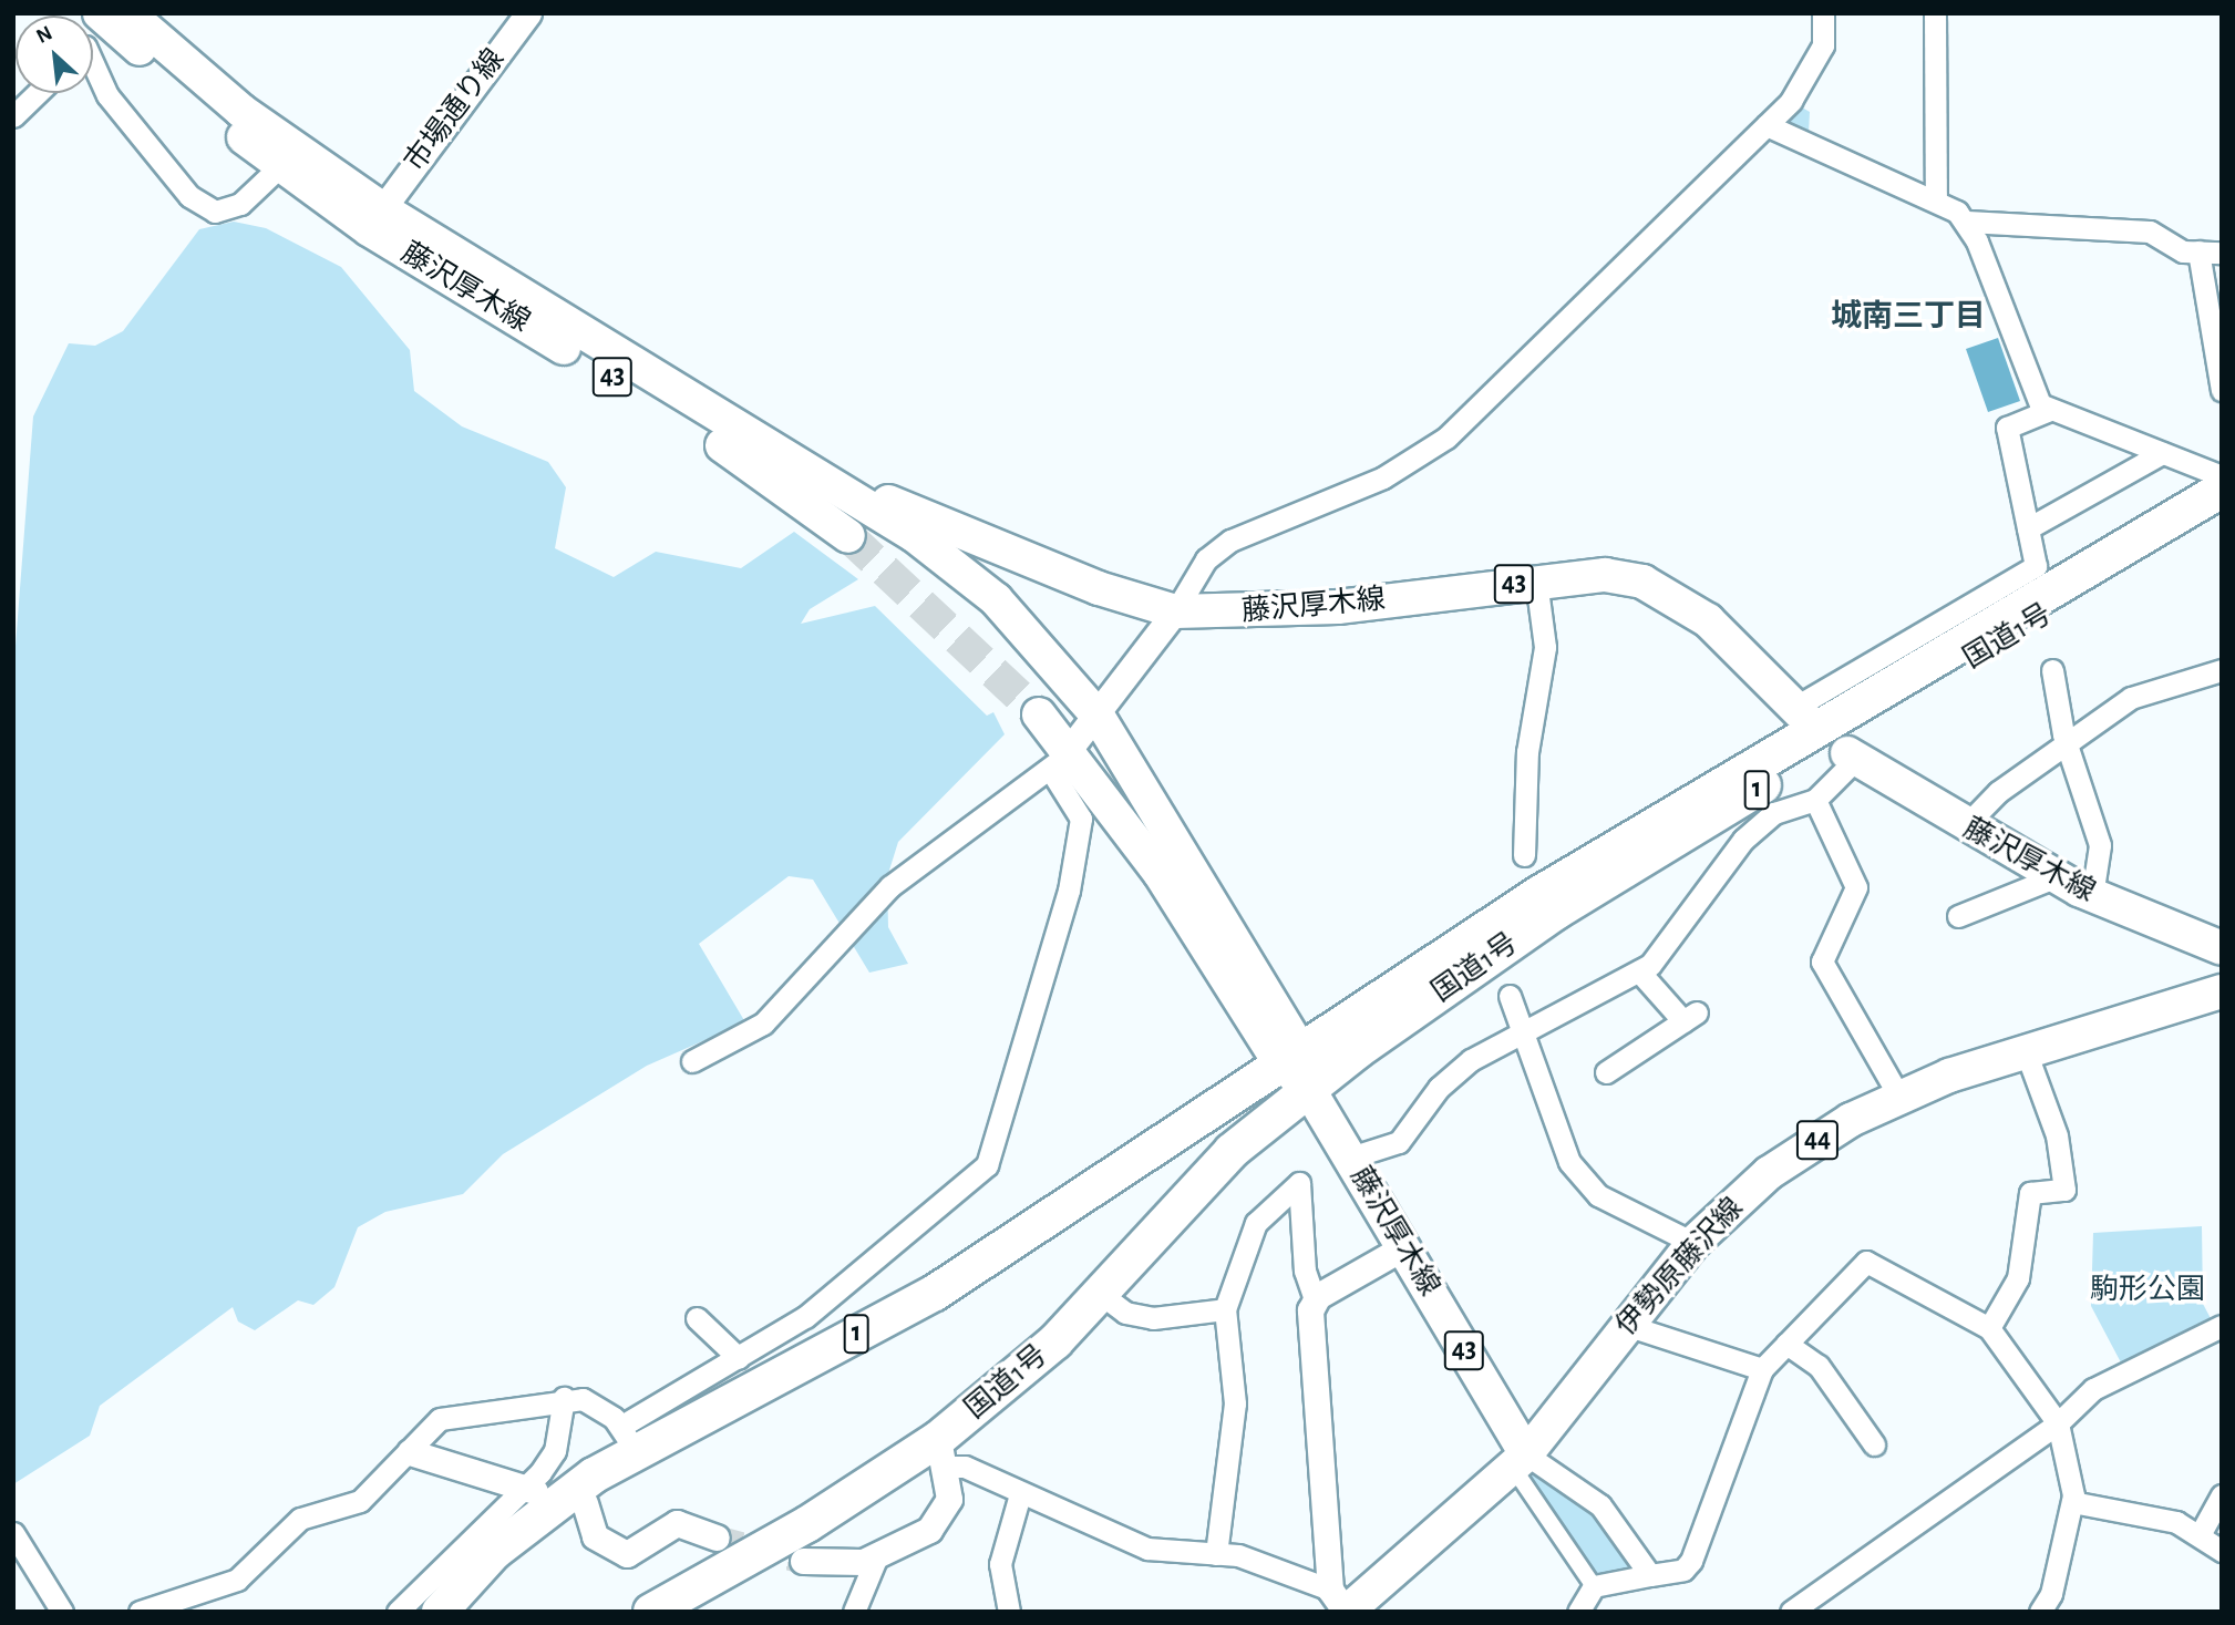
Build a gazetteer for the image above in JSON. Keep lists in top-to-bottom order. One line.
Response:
{"streets":{"highway":["国道1号","1"],"main road":["藤沢厚木線","43","44","伊勢原藤沢線"],"street":["市場通り線"]},"crossings":[["市場通り線","藤沢厚木線"],["藤沢厚木線","国道1号"],["藤沢厚木線","伊勢原藤沢線"]],"districts":["城南三丁目"],"parks":["駒形公園"],"north":"top left"}
